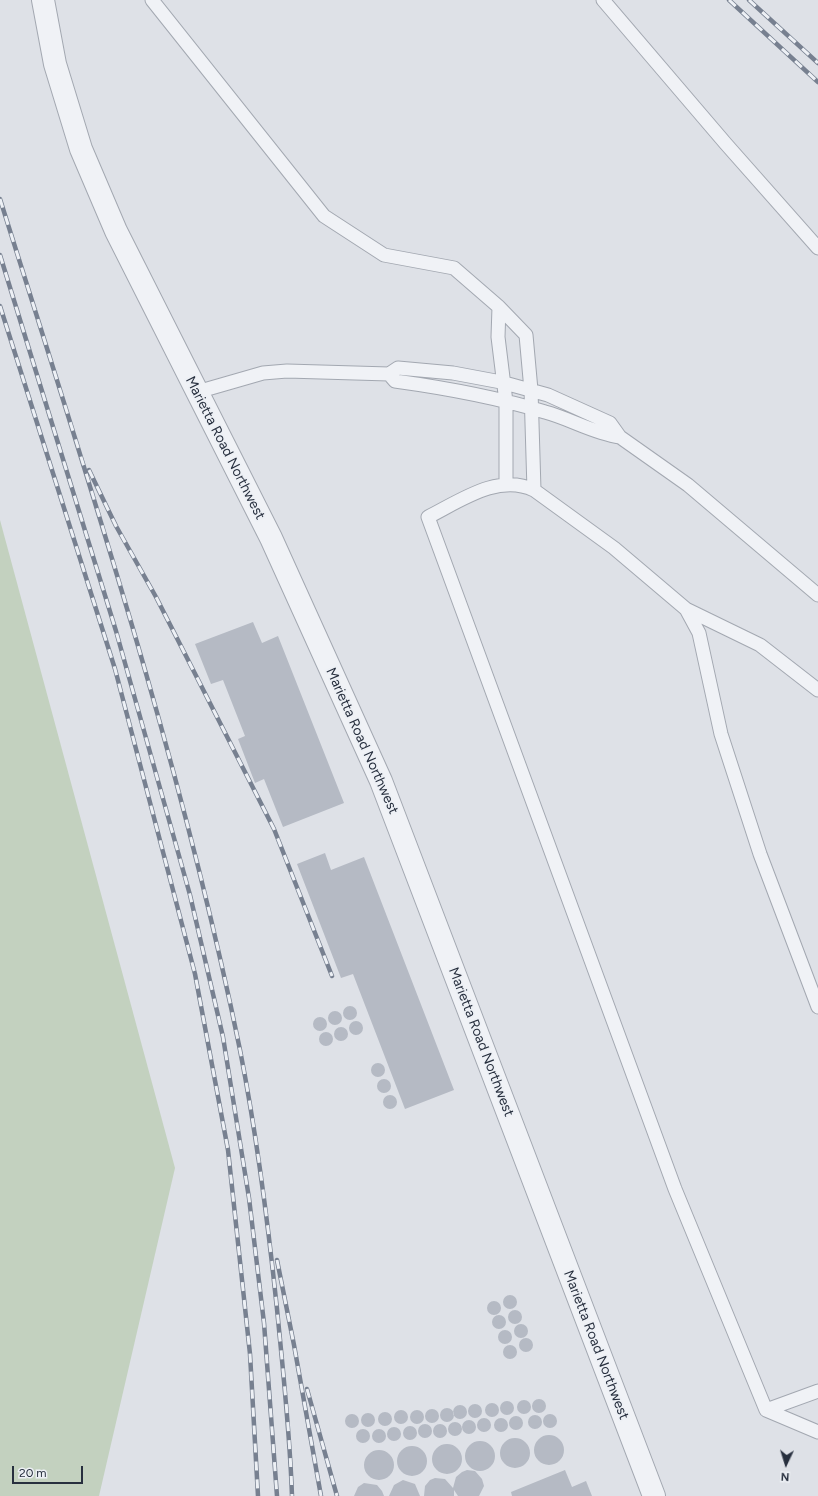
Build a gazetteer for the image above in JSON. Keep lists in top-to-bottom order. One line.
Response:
{"streets":{"street":["Marietta Road Northwest"]},"scale_bar":"20 m","north":"bottom"}
